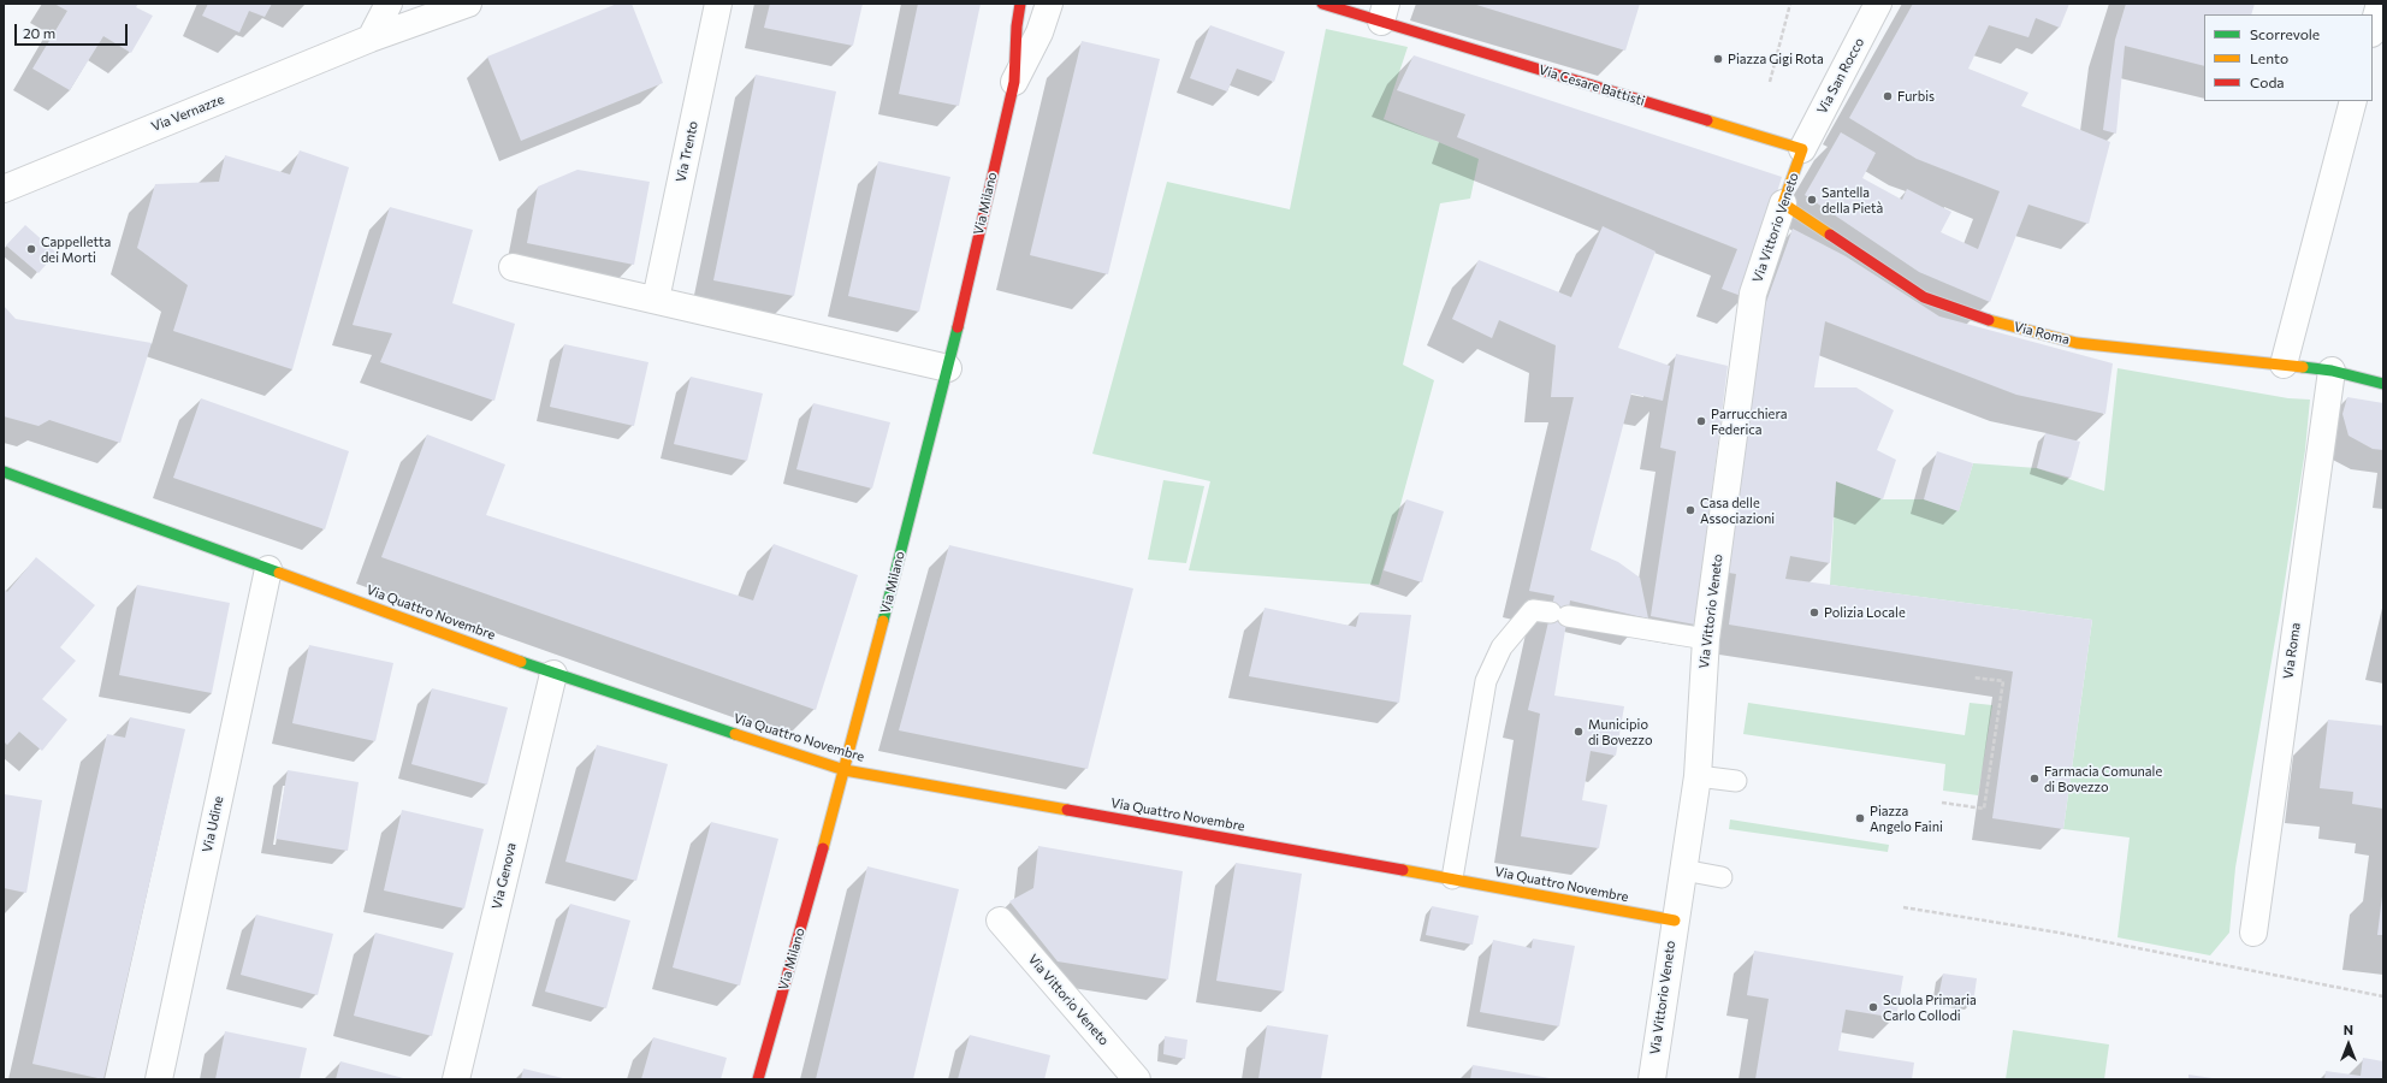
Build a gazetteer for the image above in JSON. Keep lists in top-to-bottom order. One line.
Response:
{"streets":{"street":["Via San Rocco","Via Cesare Battisti","Via Vernazze","Via Trento","Via Milano","Via Vittorio Veneto","Via Roma","Via Quattro Novembre","Via Udine","Via Genova"]},"crossings":[["Via San Rocco","Via Cesare Battisti"],["Via San Rocco","Via Vittorio Veneto"],["Via Cesare Battisti","Via Vittorio Veneto"],["Via Milano","Via Quattro Novembre"],["Via Vittorio Veneto","Via Roma"],["Via Vittorio Veneto","Via Quattro Novembre"],["Via Quattro Novembre","Via Udine"],["Via Quattro Novembre","Via Genova"]],"places":["Piazza Gigi Rota","Furbis","Santella della Pietà","Cappelletta dei Morti","Parrucchiera Federica","Casa delle Associazioni","Polizia Locale","Municipio di Bovezzo","Farmacia Comunale di Bovezzo","Piazza Angelo Faini","Scuola Primaria Carlo Collodi"],"legend":["Scorrevole","Lento","Coda"],"scale_bar":"20 m","north":"top"}
